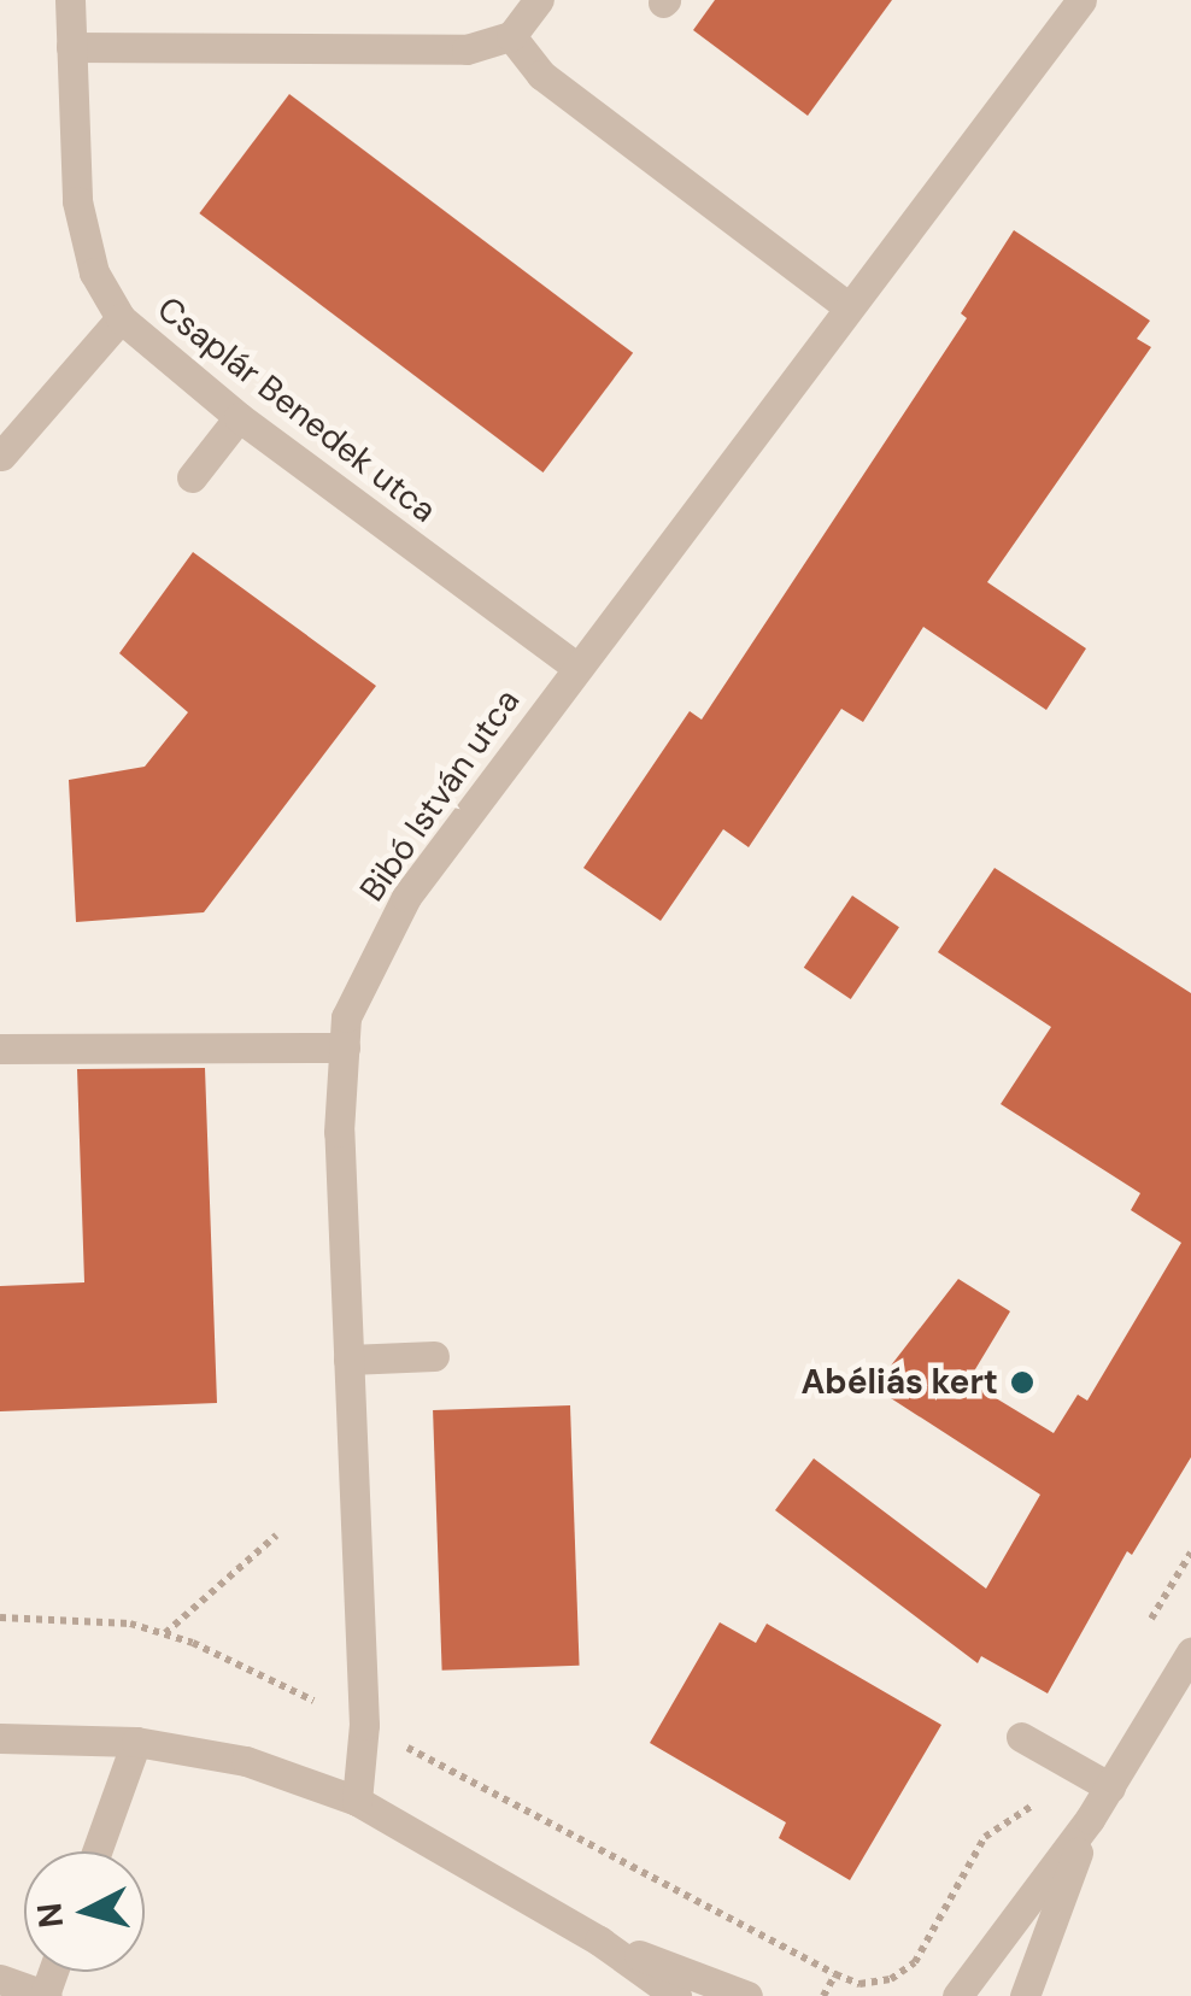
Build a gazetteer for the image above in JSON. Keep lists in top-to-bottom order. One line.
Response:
{"streets":{"street":["Csaplár Benedek utca","Bibó István utca"]},"crossings":[["Csaplár Benedek utca","Bibó István utca"]],"places":["Abéliás kert"],"north":"left"}
